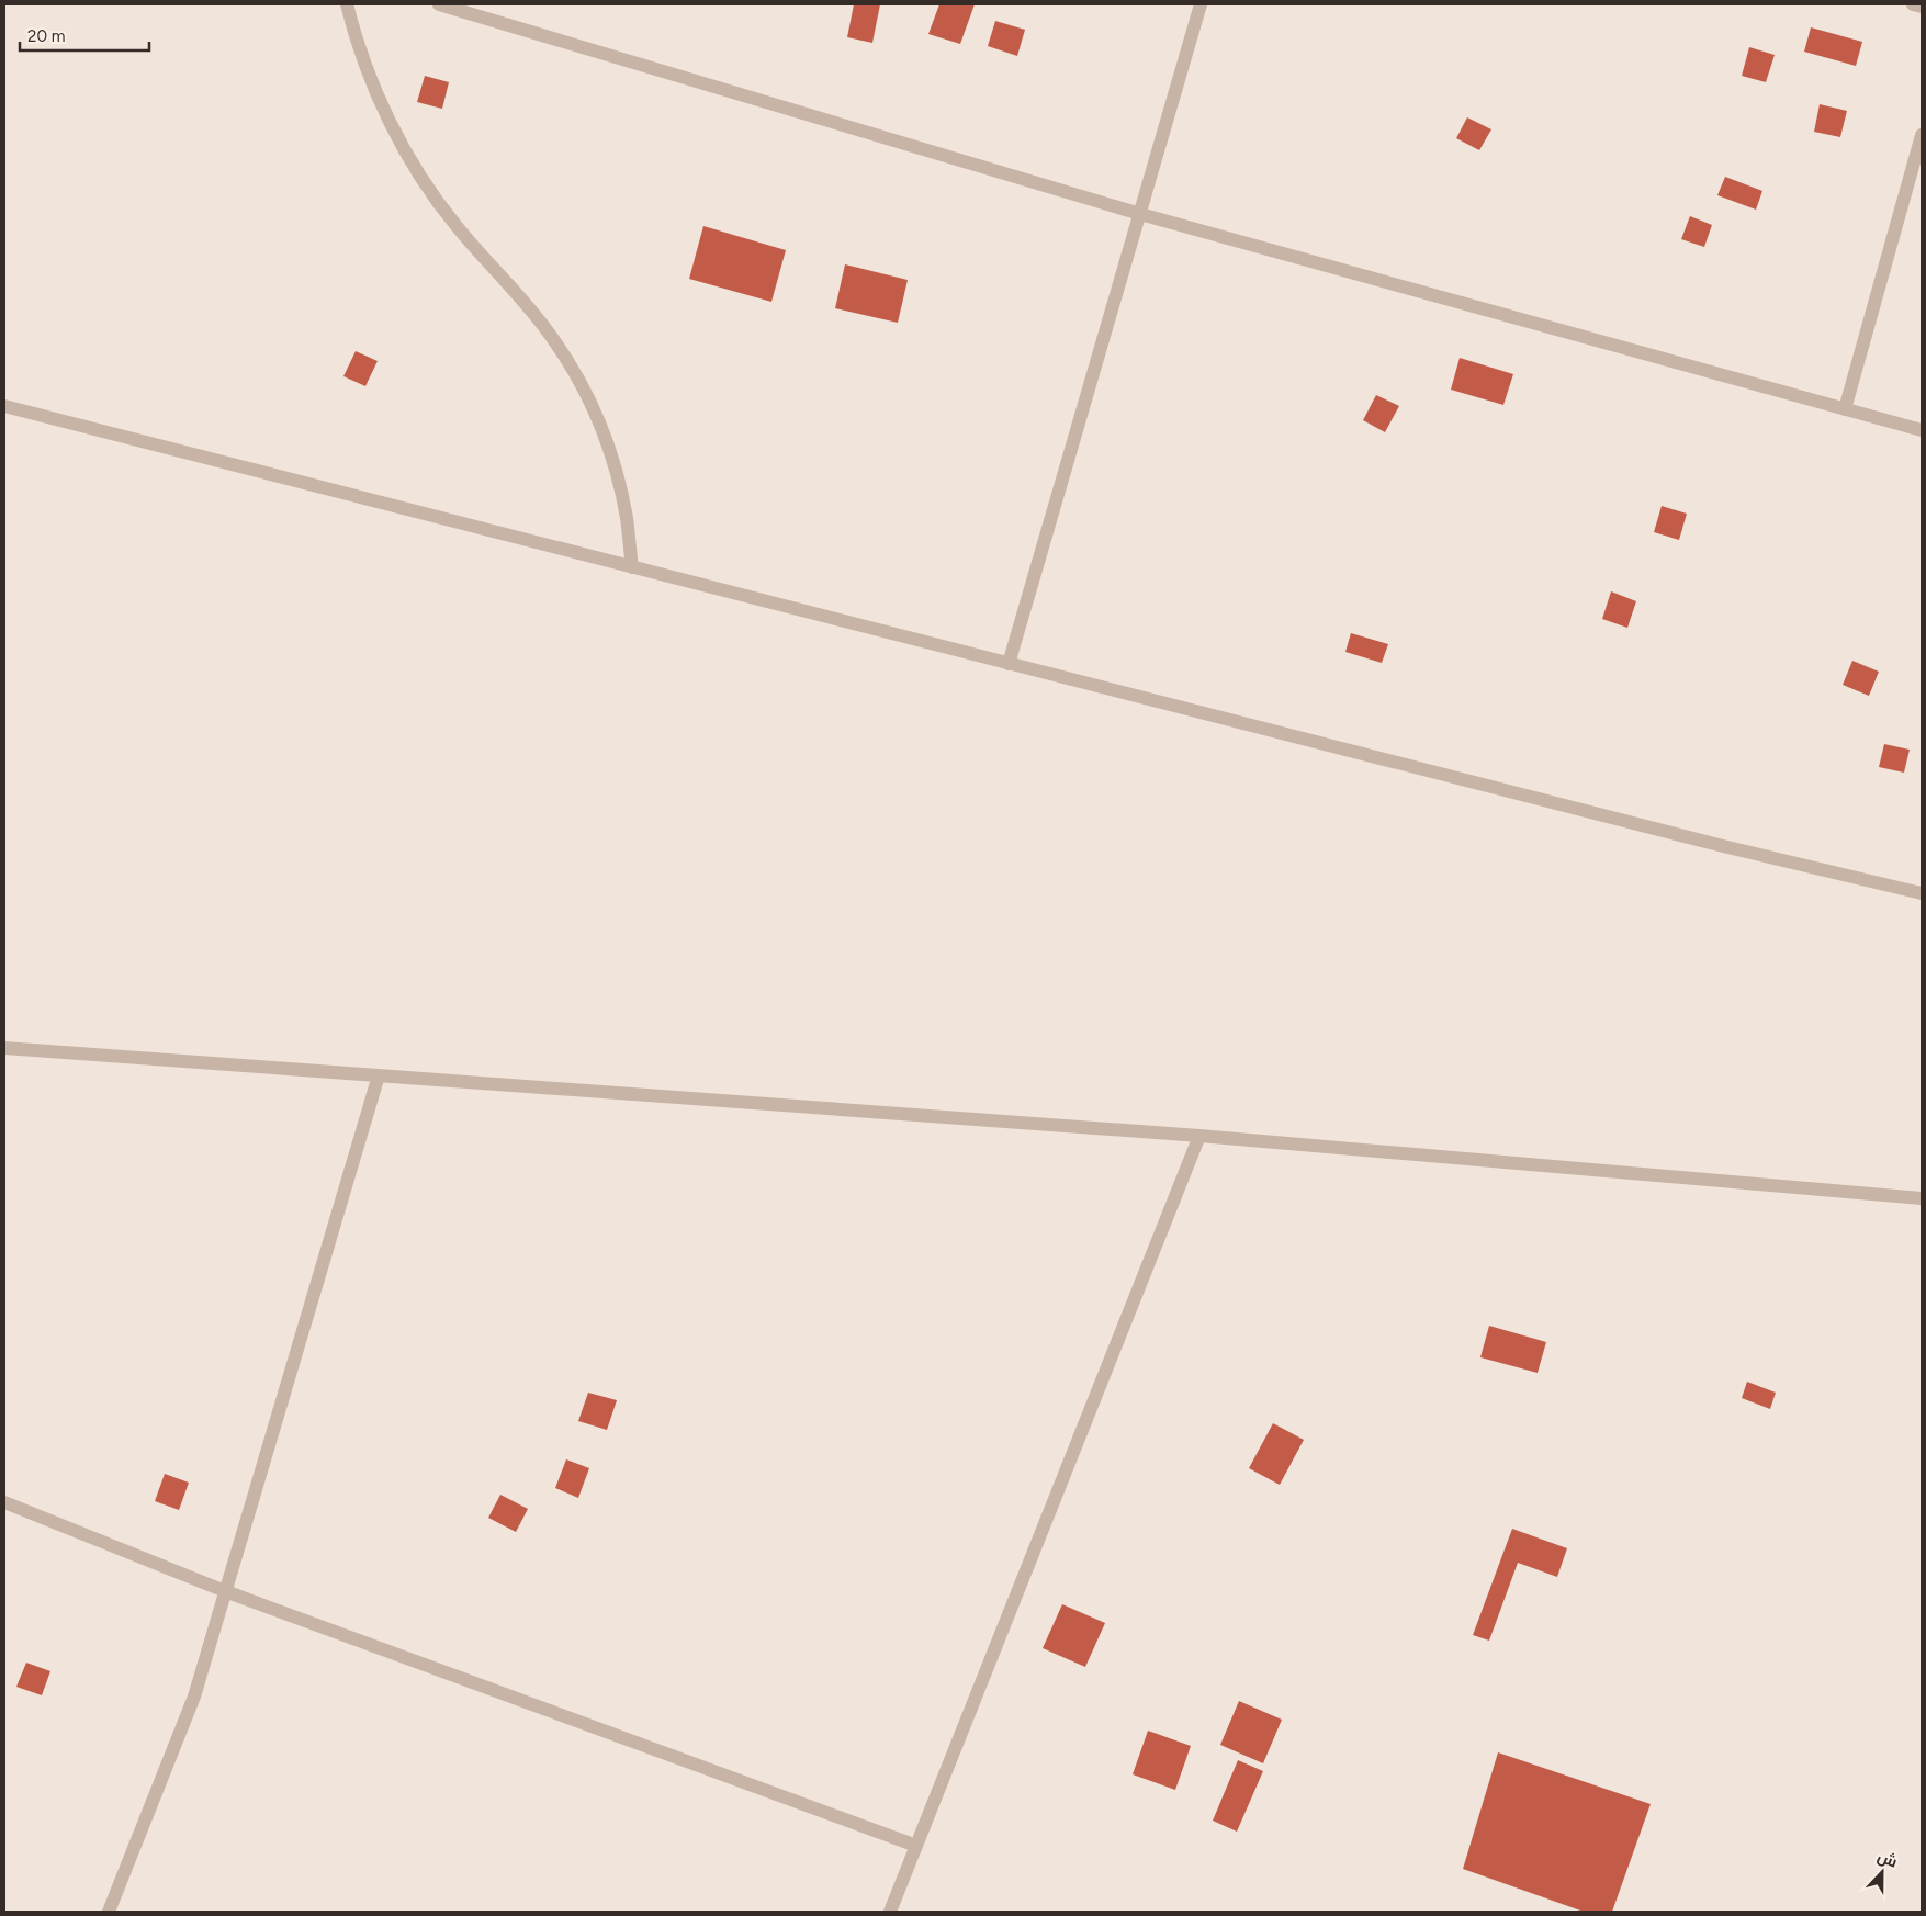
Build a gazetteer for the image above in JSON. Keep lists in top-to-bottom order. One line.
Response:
{"scale_bar":"20 m","north":"top"}
